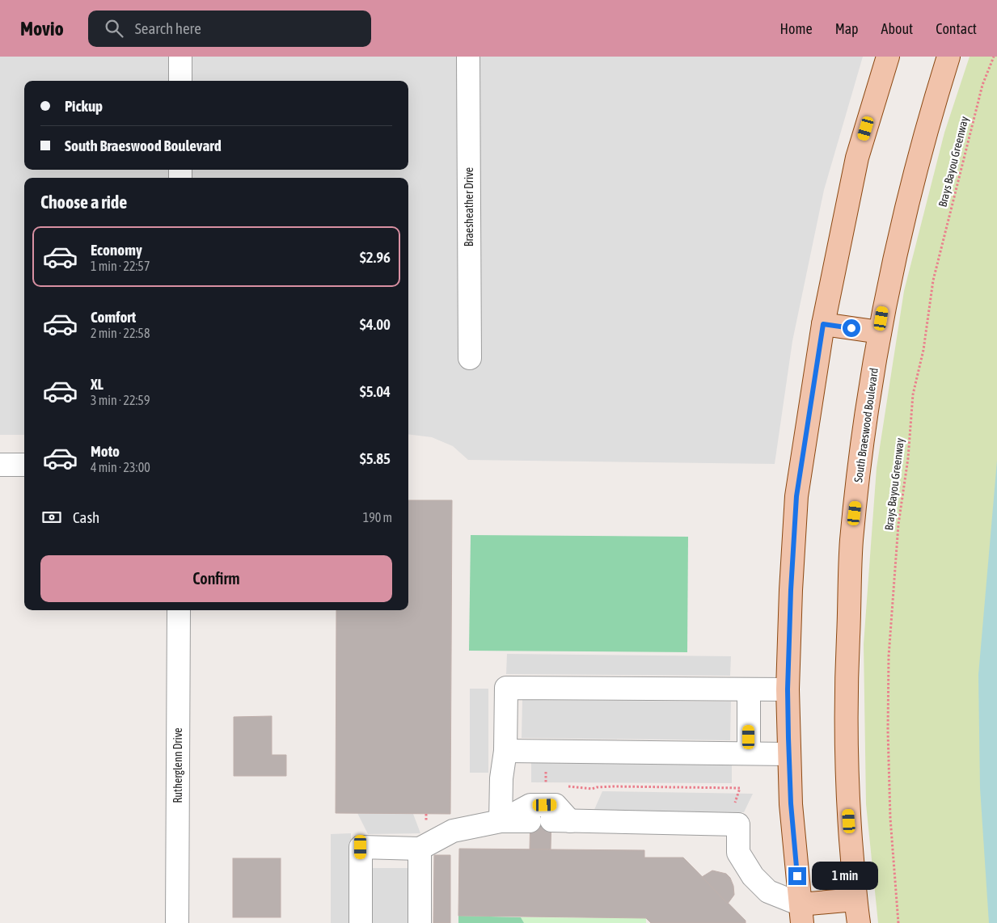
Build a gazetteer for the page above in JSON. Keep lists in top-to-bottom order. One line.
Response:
{"streets":{"main road":["South Braeswood Boulevard"],"street":["Braesheather Drive","Rutherglenn Drive"],"path":["Brays Bayou Greenway"]},"page":{"header":"Movio","search":"Search here","nav":["Home","Map","About","Contact"],"banner":["Pickup","South Braeswood Boulevard"],"heading":"Choose a ride","list":[{"name":"Economy","note":"1 min · 22:57","value":"$2.96"},{"name":"Comfort","note":"2 min · 22:58","value":"$4.00"},{"name":"XL","note":"3 min · 22:59","value":"$5.04"},{"name":"Moto","note":"4 min · 23:00","value":"$5.85"}],"pay":["Cash","190 m"],"buttons":"Confirm","bubble":"1 min"}}
